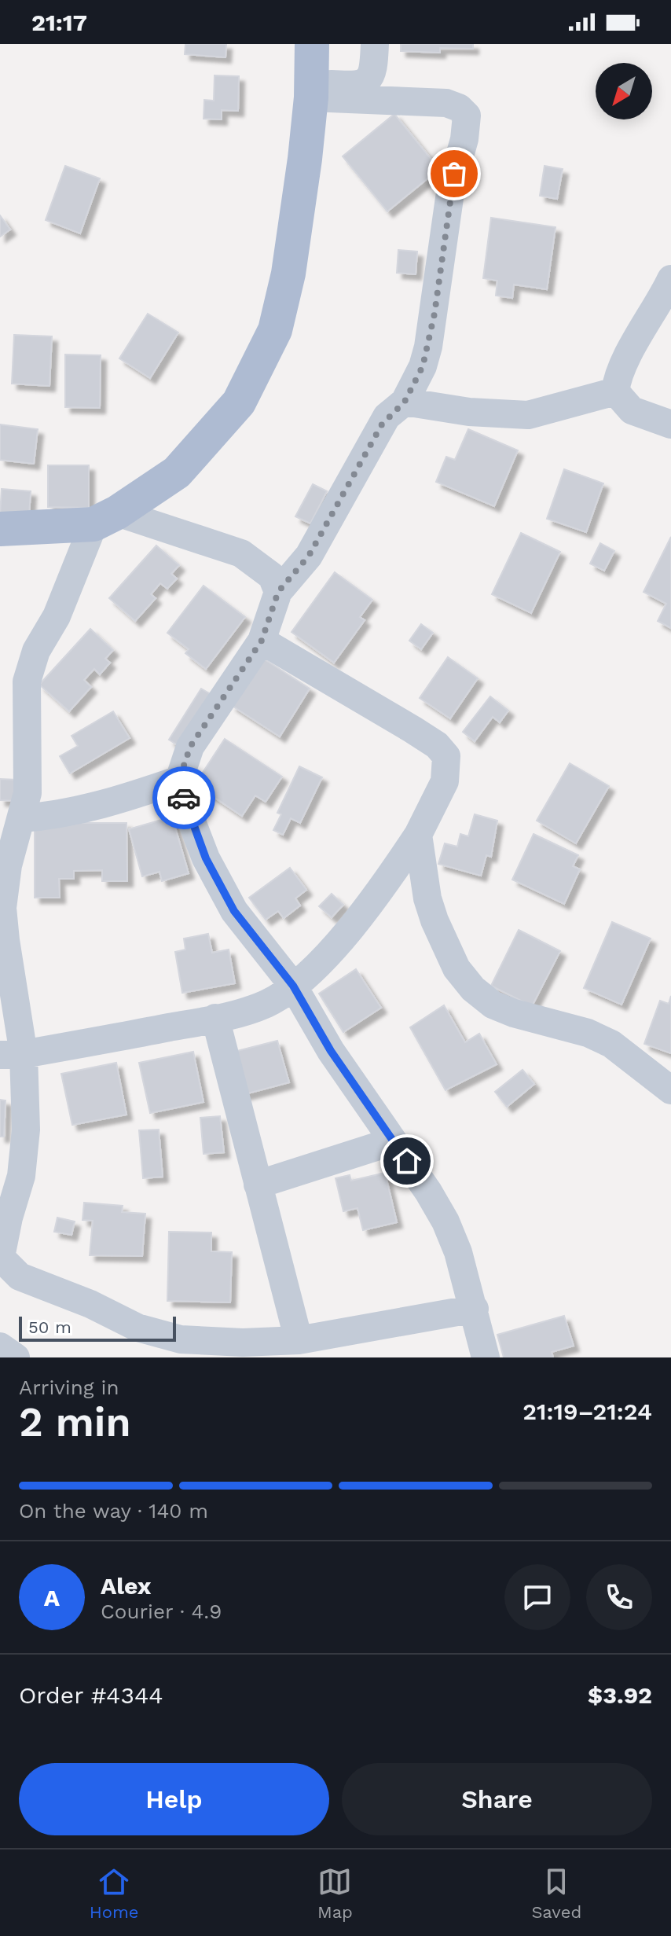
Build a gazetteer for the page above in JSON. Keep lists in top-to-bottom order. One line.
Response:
{"scale_bar":"50 m","north":"bottom left","page":{"status":"21:17","scale":"50 m","heading":["2 min","Arriving in","21:19–21:24"],"panel":["Alex","Courier · 4.9","Order #4344","$3.92"],"bar":"On the way · 140 m","round":"A","buttons":["Help","Share"],"tabs":["Home","Map","Saved"]}}
